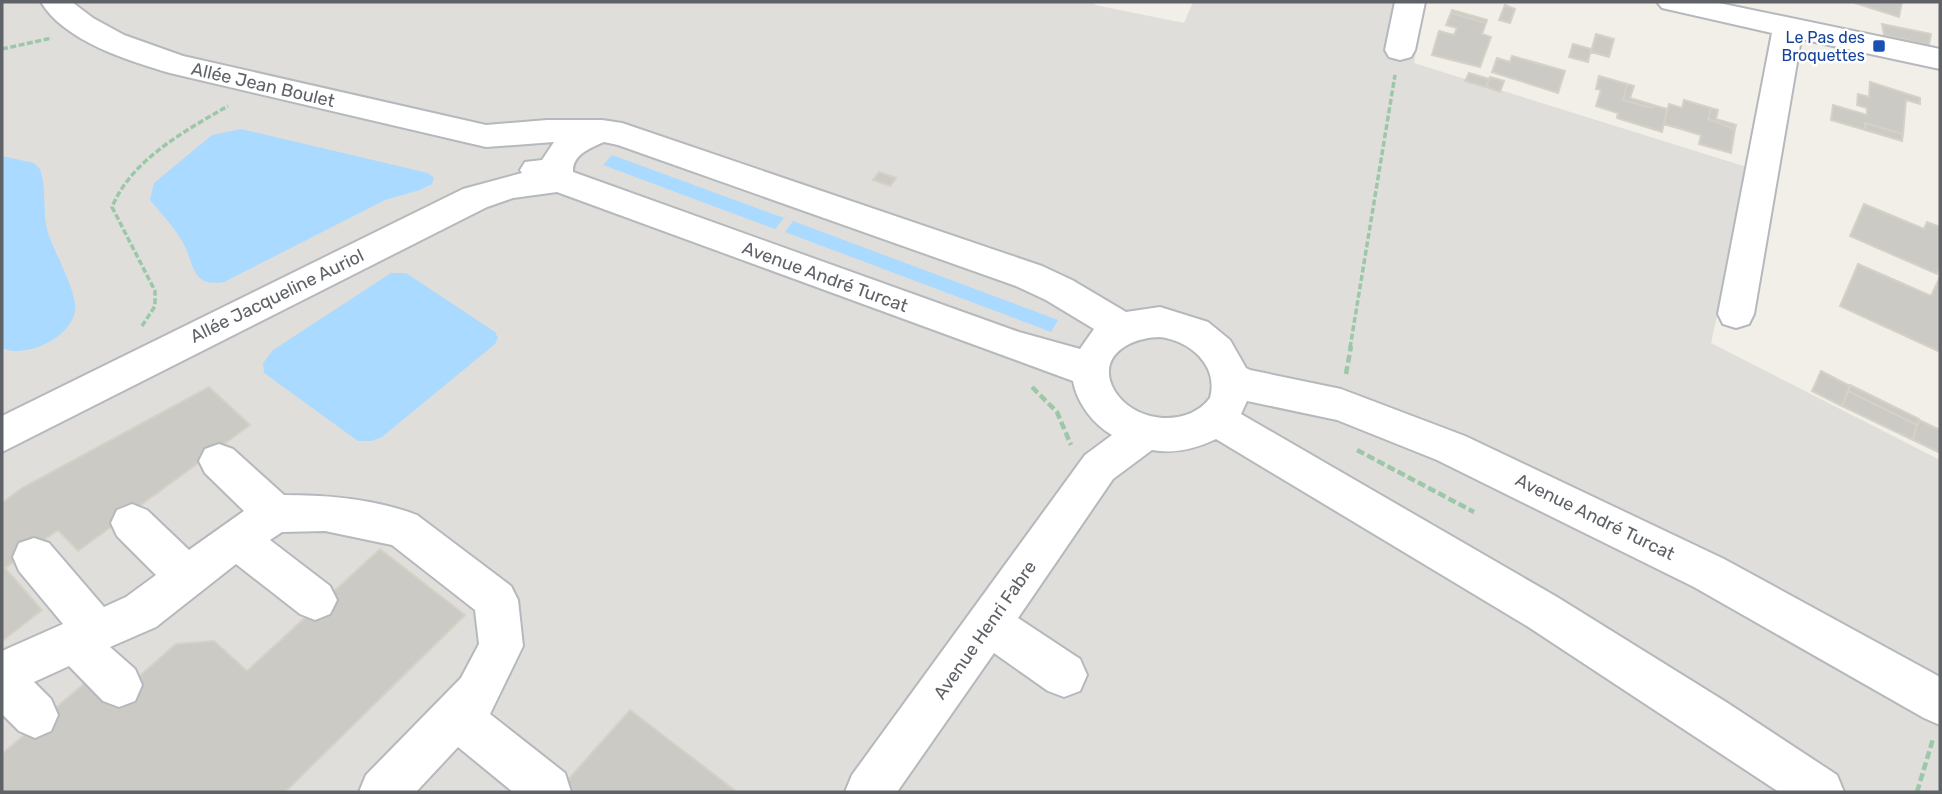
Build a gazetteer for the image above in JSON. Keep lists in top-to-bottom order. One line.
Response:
{"streets":{"street":["Allée Jean Boulet","Avenue André Turcat","Allée Jacqueline Auriol","Avenue Henri Fabre"]},"crossings":[["Allée Jean Boulet","Avenue André Turcat"],["Avenue André Turcat","Allée Jacqueline Auriol"],["Avenue André Turcat","Avenue Henri Fabre"]],"places":{"transit":["Le Pas des Broquettes"]}}
